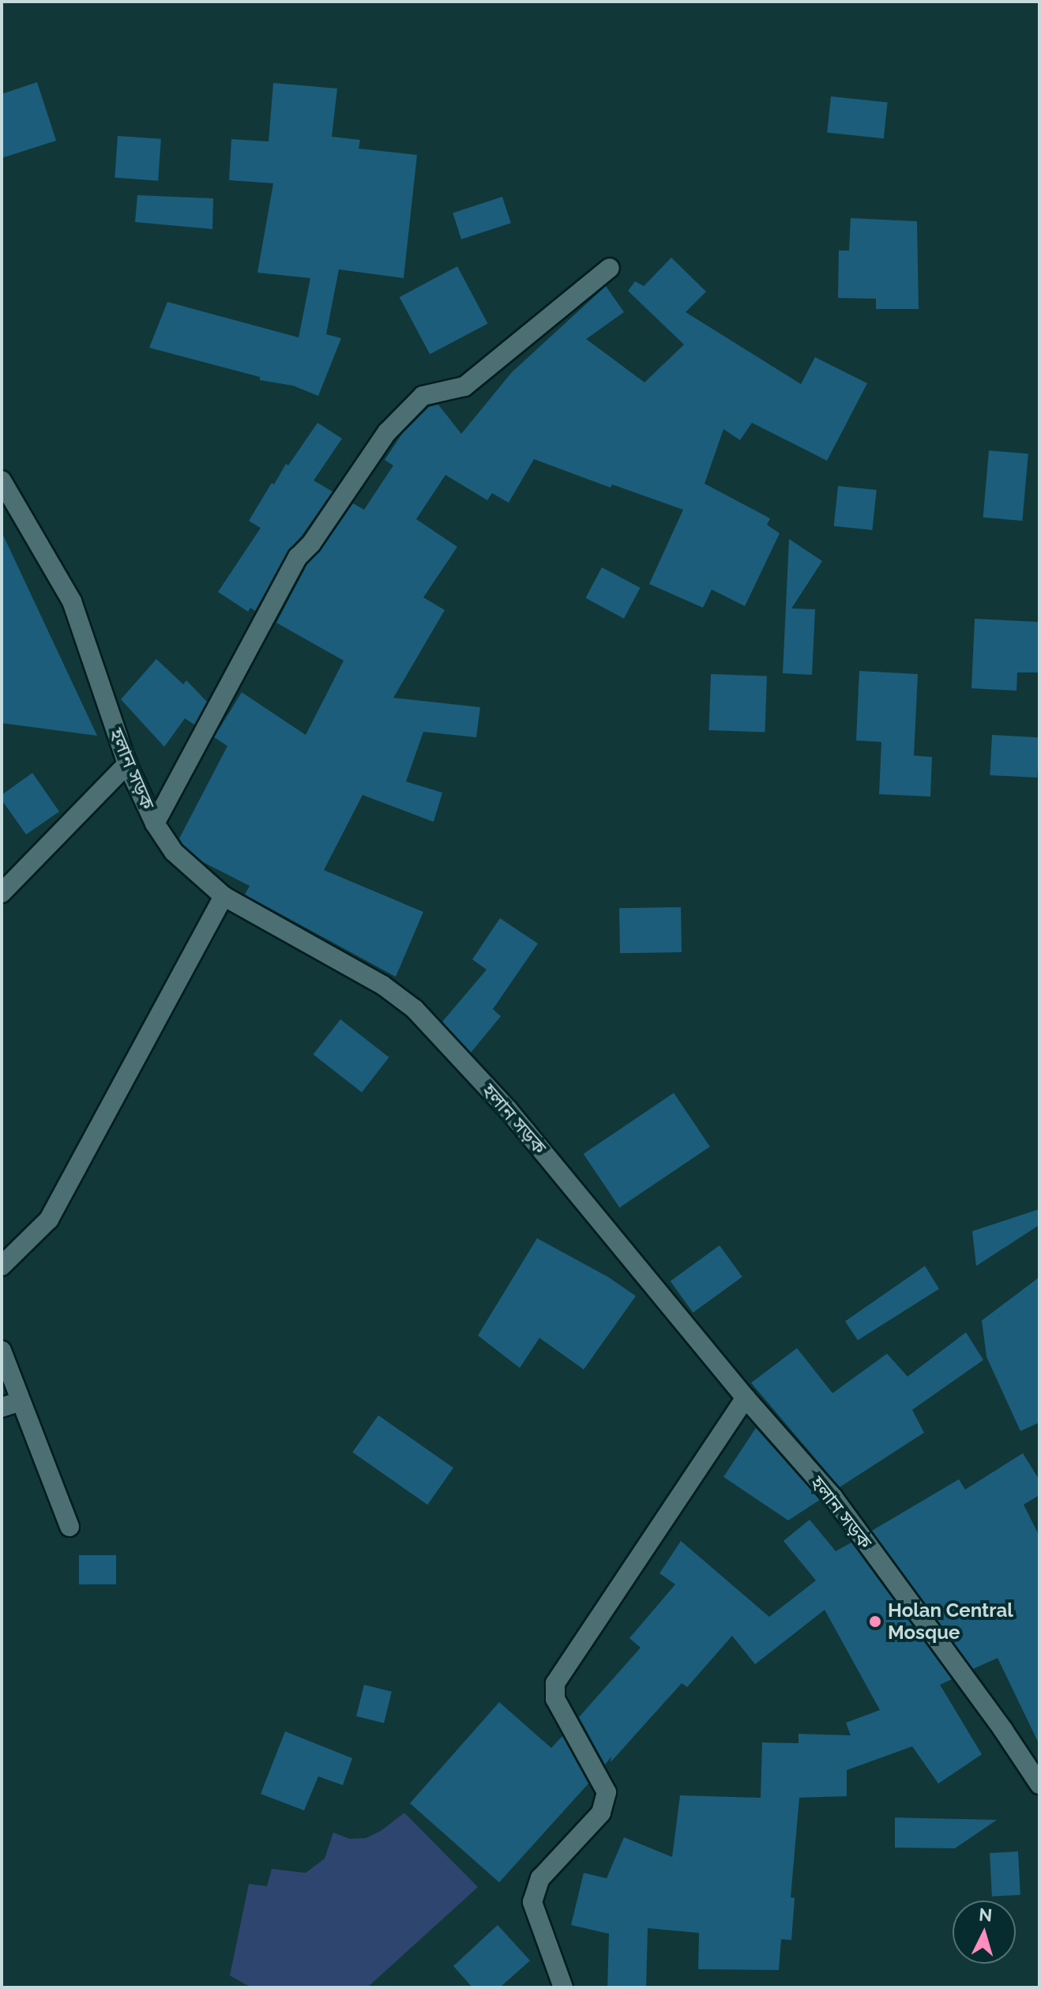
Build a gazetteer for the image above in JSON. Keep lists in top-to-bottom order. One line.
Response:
{"streets":{"street":["হলান সড়ক"]},"places":["Holan Central Mosque"],"north":"top"}
